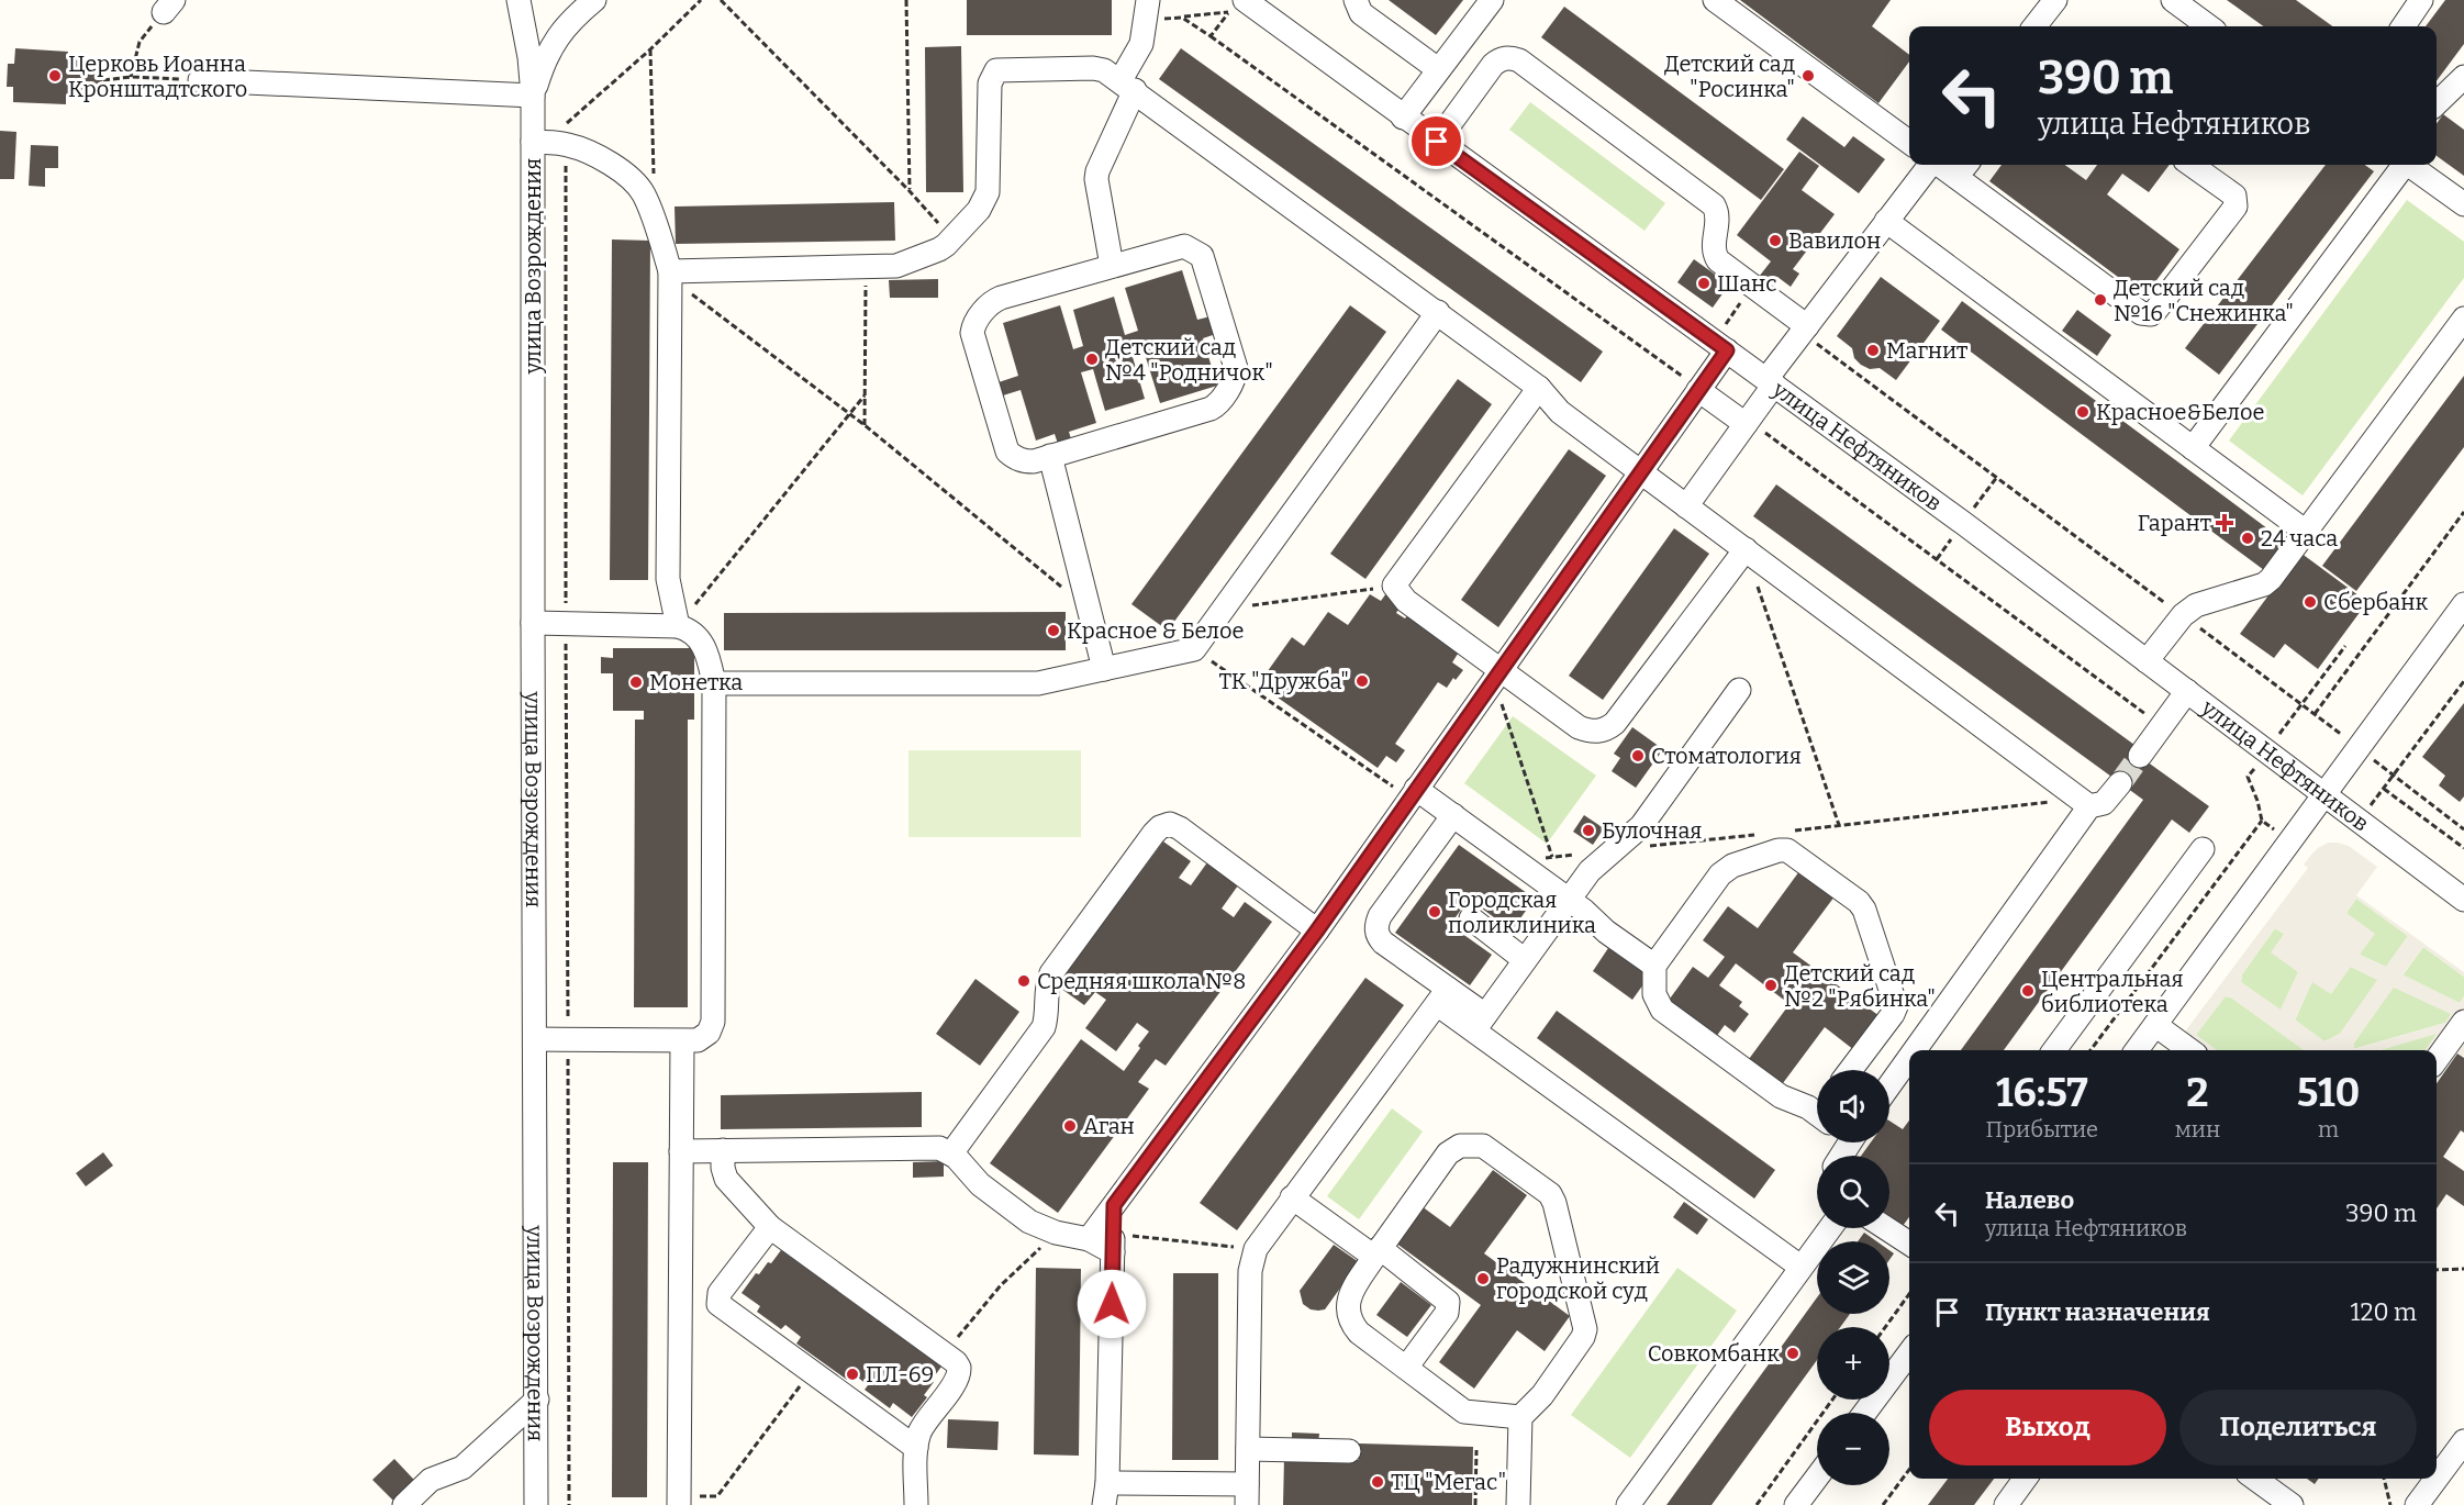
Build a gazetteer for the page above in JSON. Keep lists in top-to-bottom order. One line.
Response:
{"streets":{"street":["улица Возрождения","улица Нефтяников"]},"places":{"other":["Церковь Иоанна Кронштадтского","Детский сад \"Росинка\"","Вавилон","Шанс","Детский сад №16 \"Снежинка\"","Магнит","Детский сад №4 \"Родничок\"","Красное&Белое","24 часа","Сбербанк","Красное & Белое","ТК \"Дружба\"","Монетка","Стоматология","Булочная","Городская поликлиника","Средняя школа №8","Детский сад №2 \"Рябинка\"","Центральная библиотека","Аган","Радужнинский городской суд","Совкомбанк","ПЛ-69","ТЦ \"Мегас\""],"health":["Гарант"]},"page":{"turn":["390 m","улица Нефтяников"],"eta":["16:57","Прибытие","2","мин","510","m"],"map_buttons":["+","−"],"list":[{"name":"Налево","note":"улица Нефтяников","value":"390 m"},{"name":"Пункт назначения","value":"120 m"}],"buttons":["Выход","Поделиться"]}}
